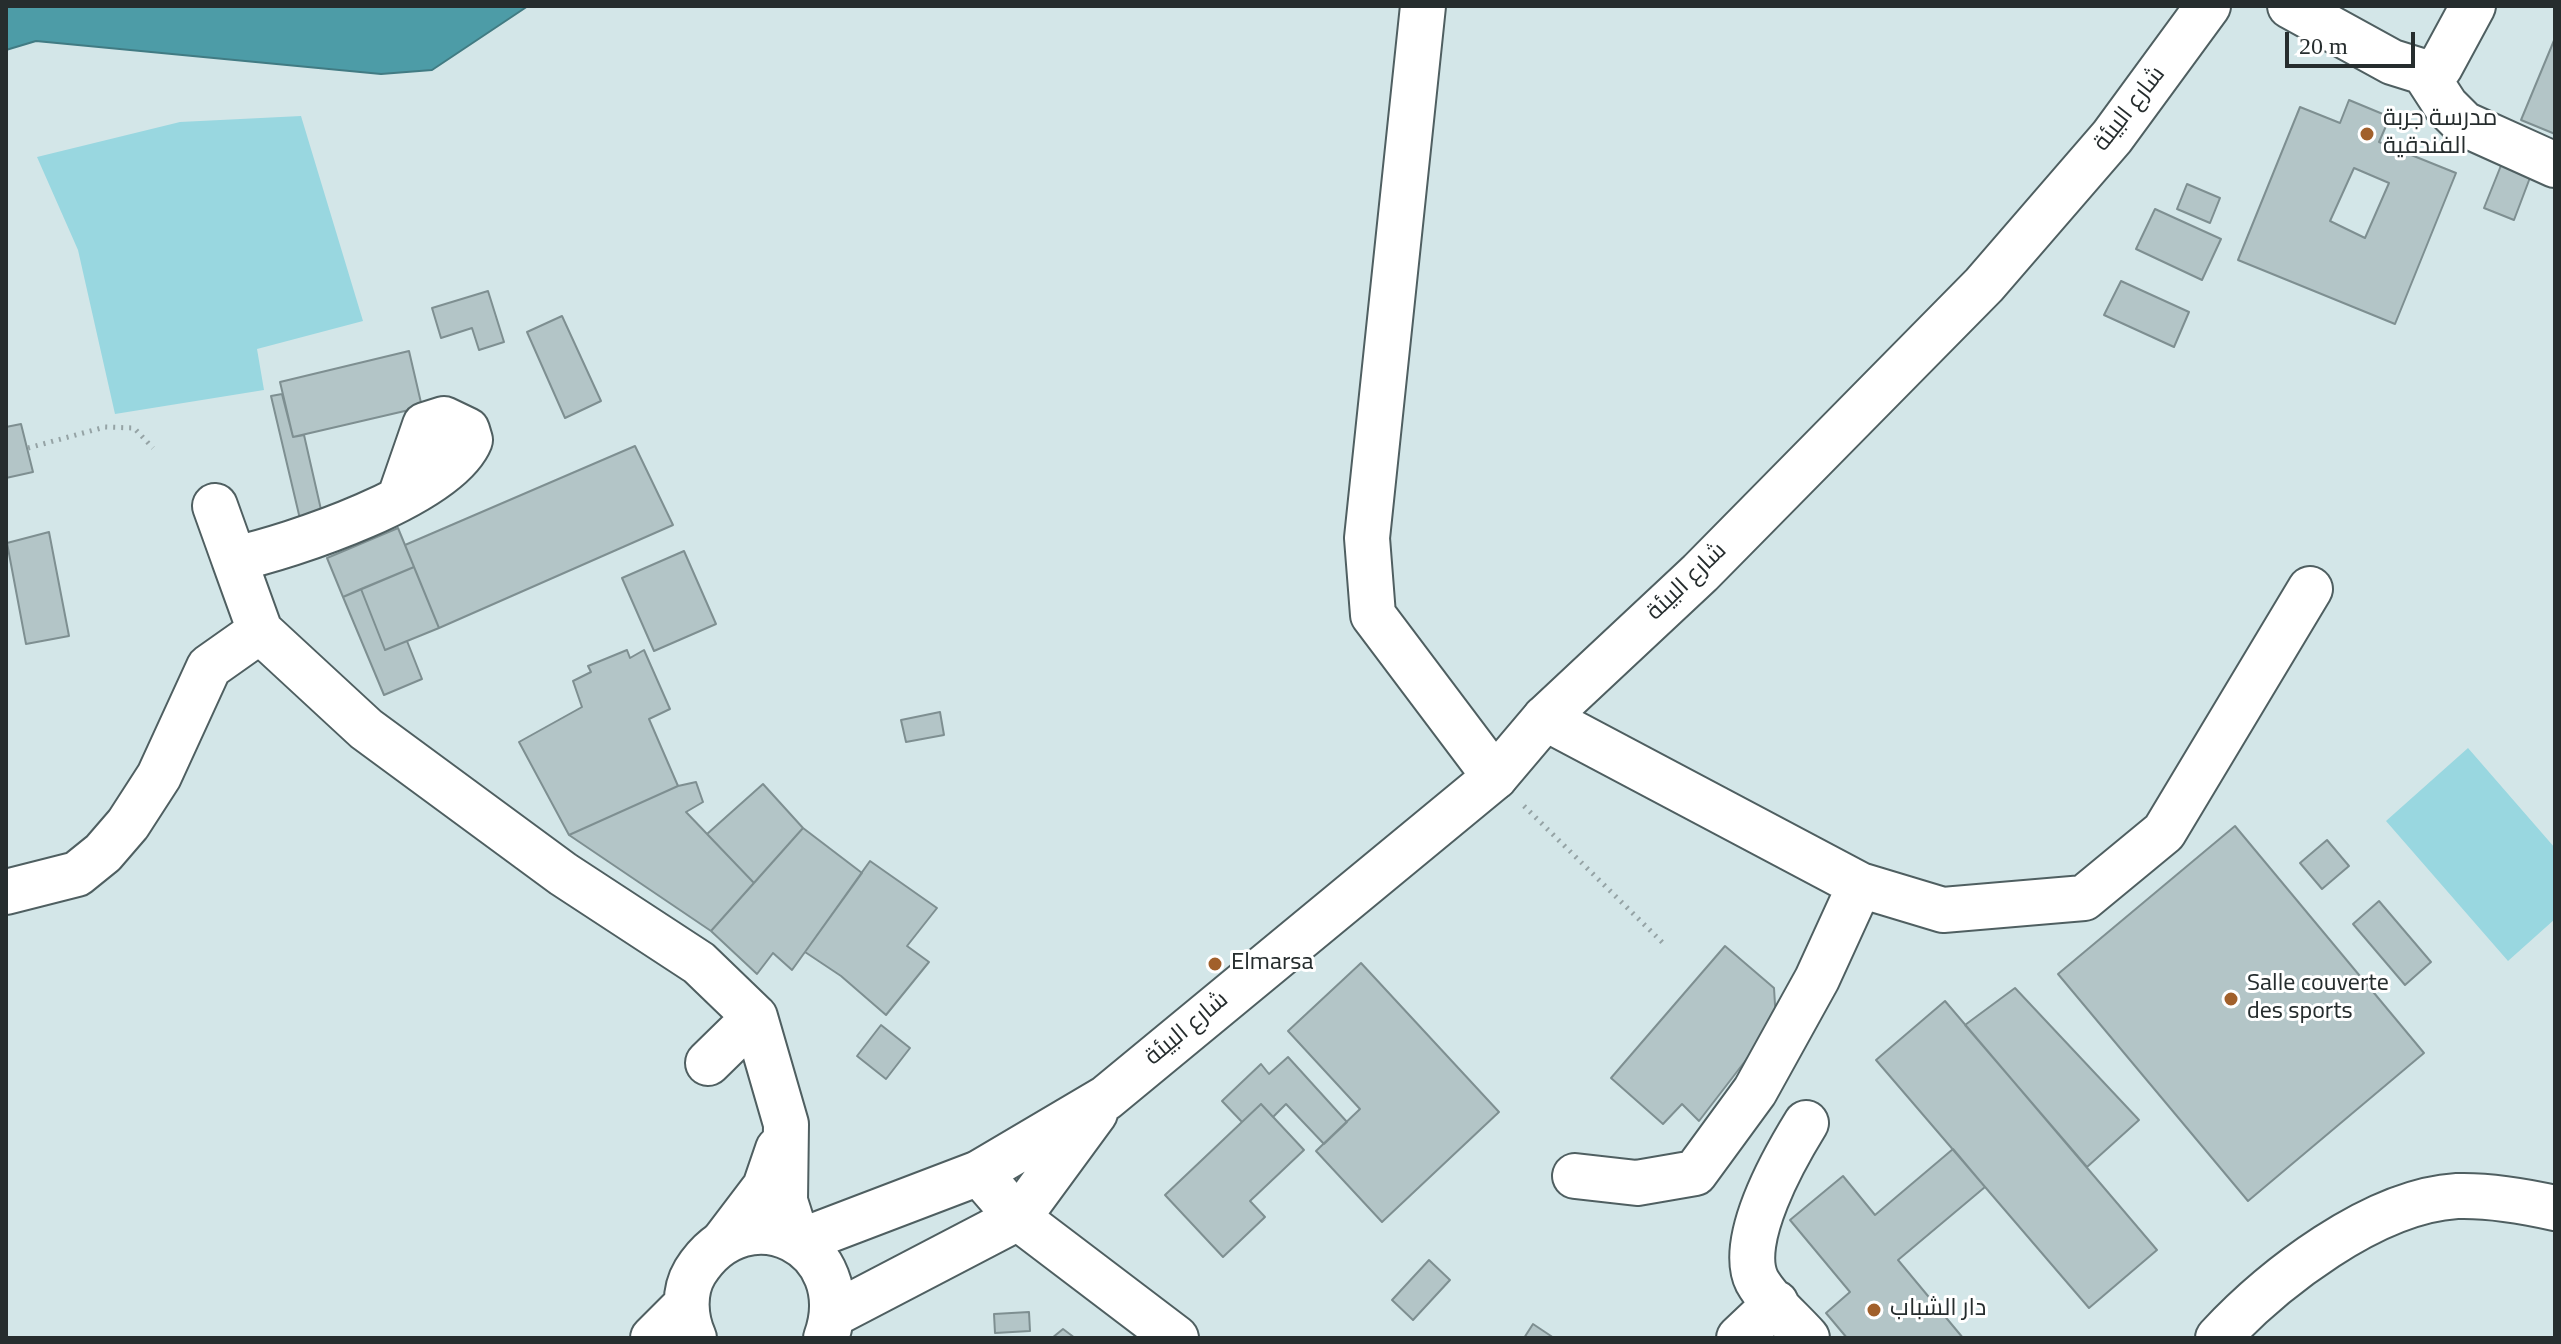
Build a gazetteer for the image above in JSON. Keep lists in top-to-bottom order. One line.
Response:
{"streets":{"main road":["شارع البيئة"]},"places":["مدرسة جربة الفندقية","Elmarsa","Salle couverte des sports","دار الشباب"],"scale_bar":"20 m"}
